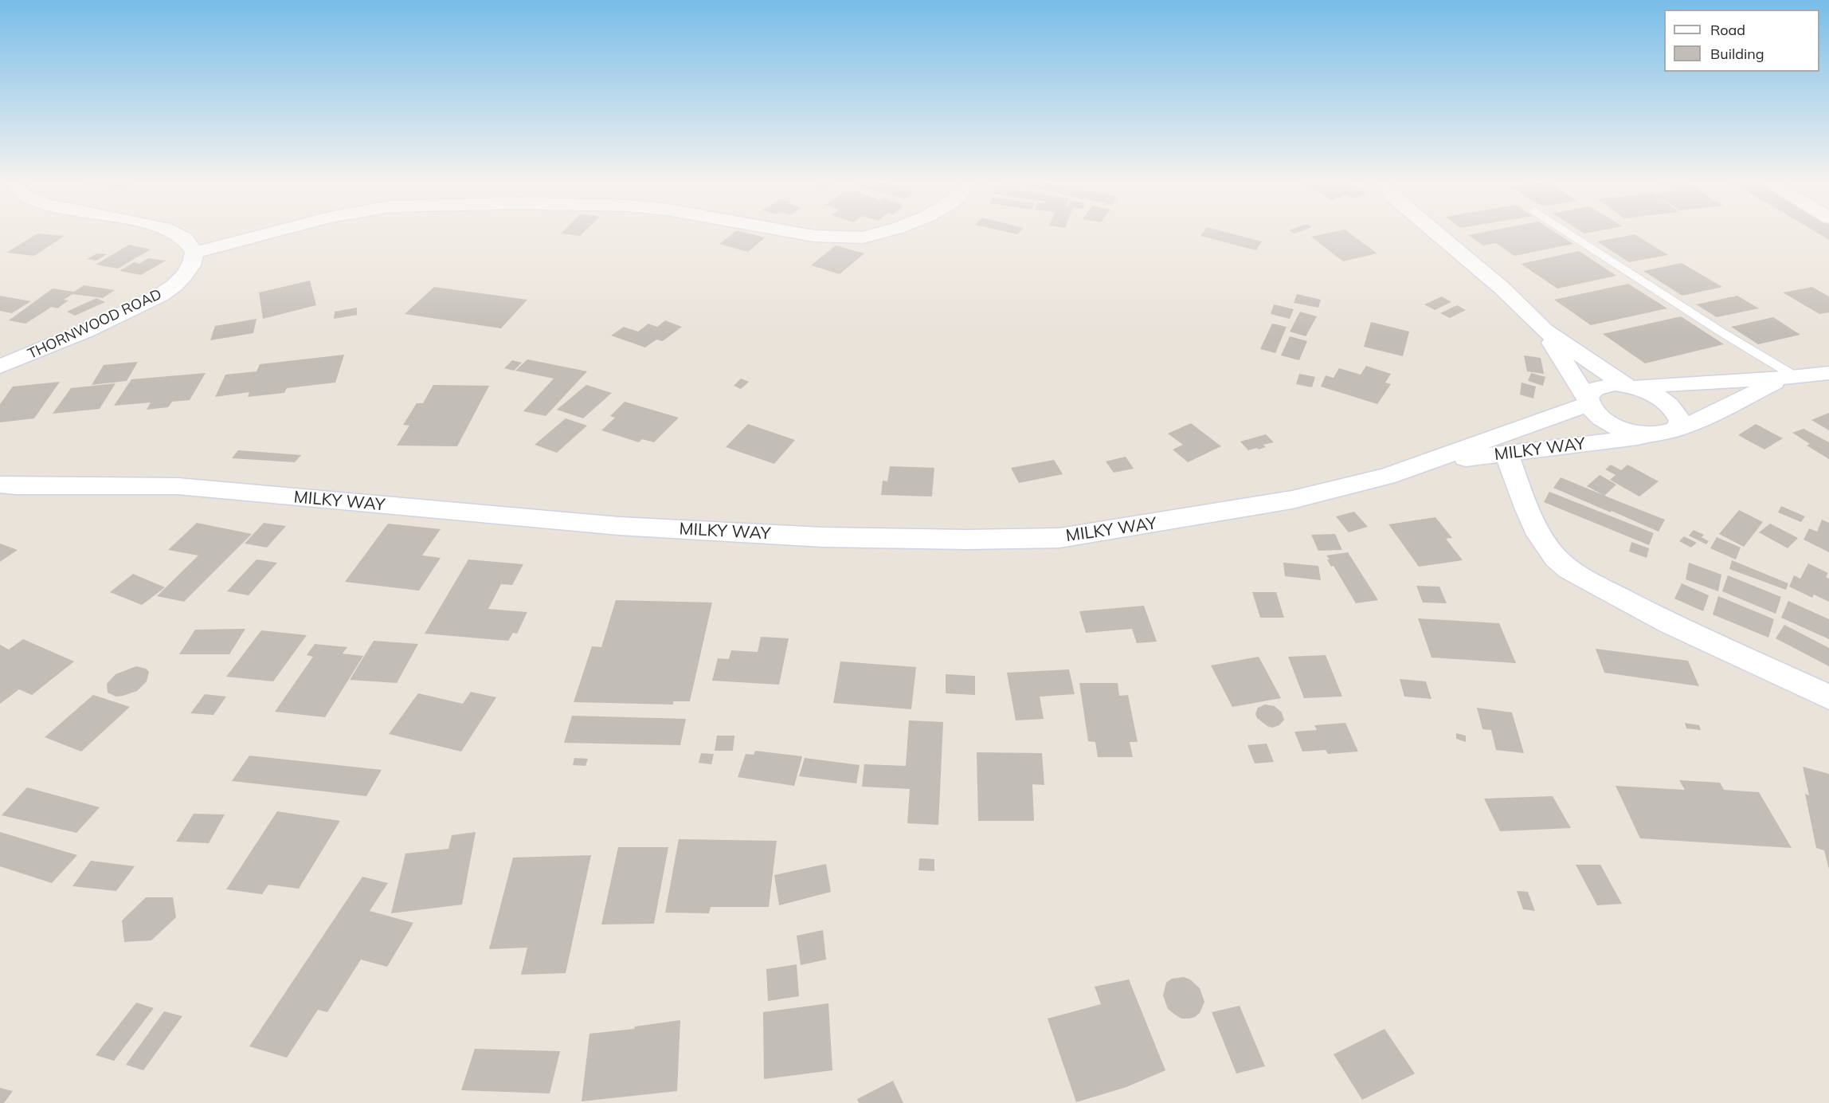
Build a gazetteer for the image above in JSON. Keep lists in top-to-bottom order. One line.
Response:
{"streets":{"street":["THORNWOOD ROAD","MILKY WAY"]},"legend":["Road","Building"]}
